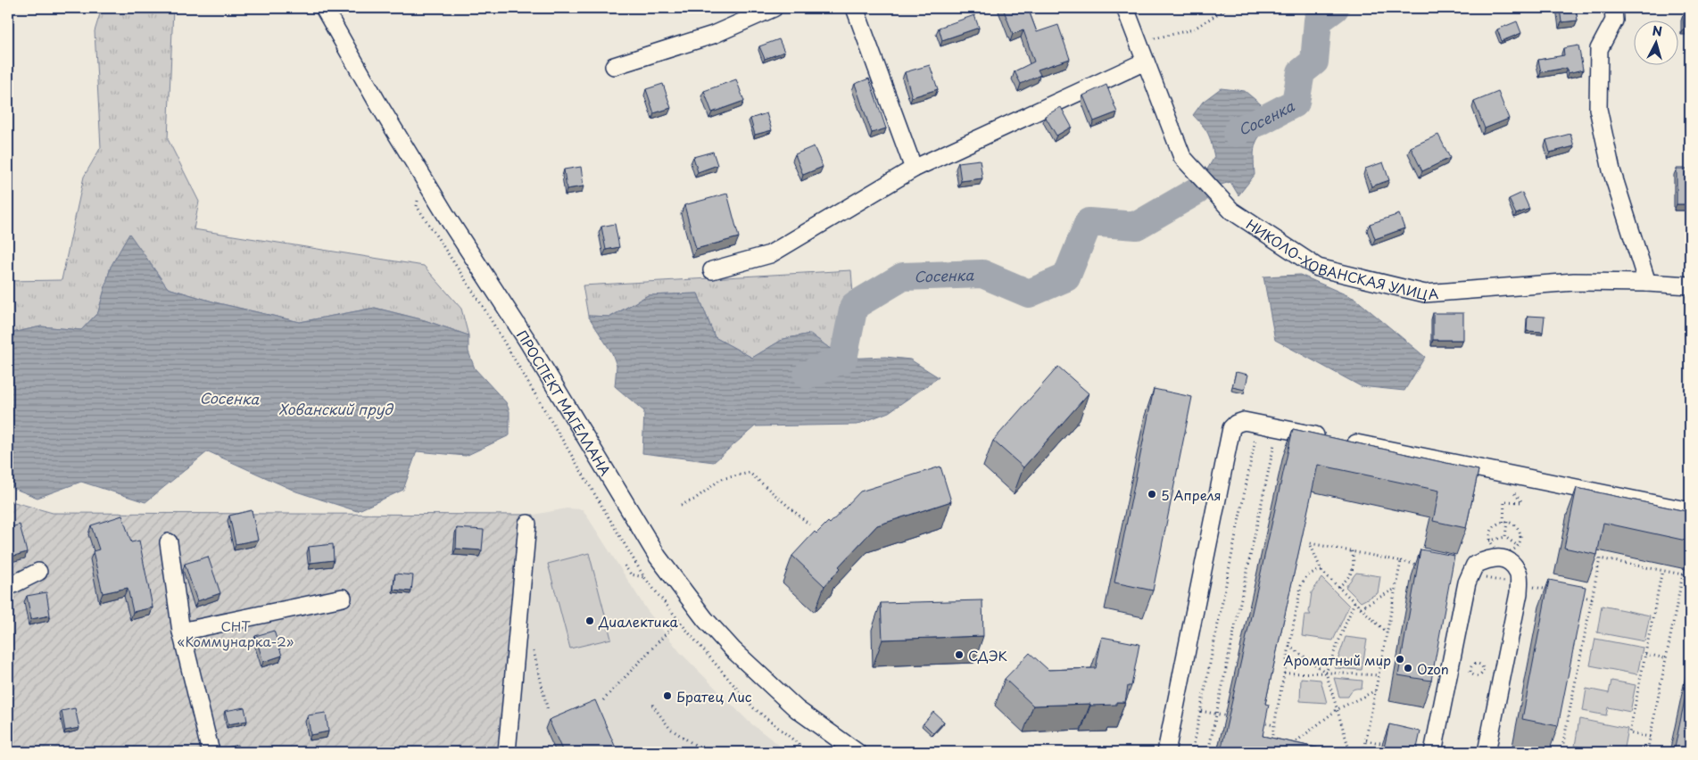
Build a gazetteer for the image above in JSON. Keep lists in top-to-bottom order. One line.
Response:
{"streets":{"street":["НИКОЛО-ХОВАНСКАЯ УЛИЦА","ПРОСПЕКТ МАГЕЛЛАНА"]},"water":["Сосенка","Хованский пруд"],"parks":["СНТ «Коммунарка-2»"],"places":["5 Апреля","Диалектика","СДЭК","Ароматный мир","Ozon","Братец Лис"],"north":"top"}
